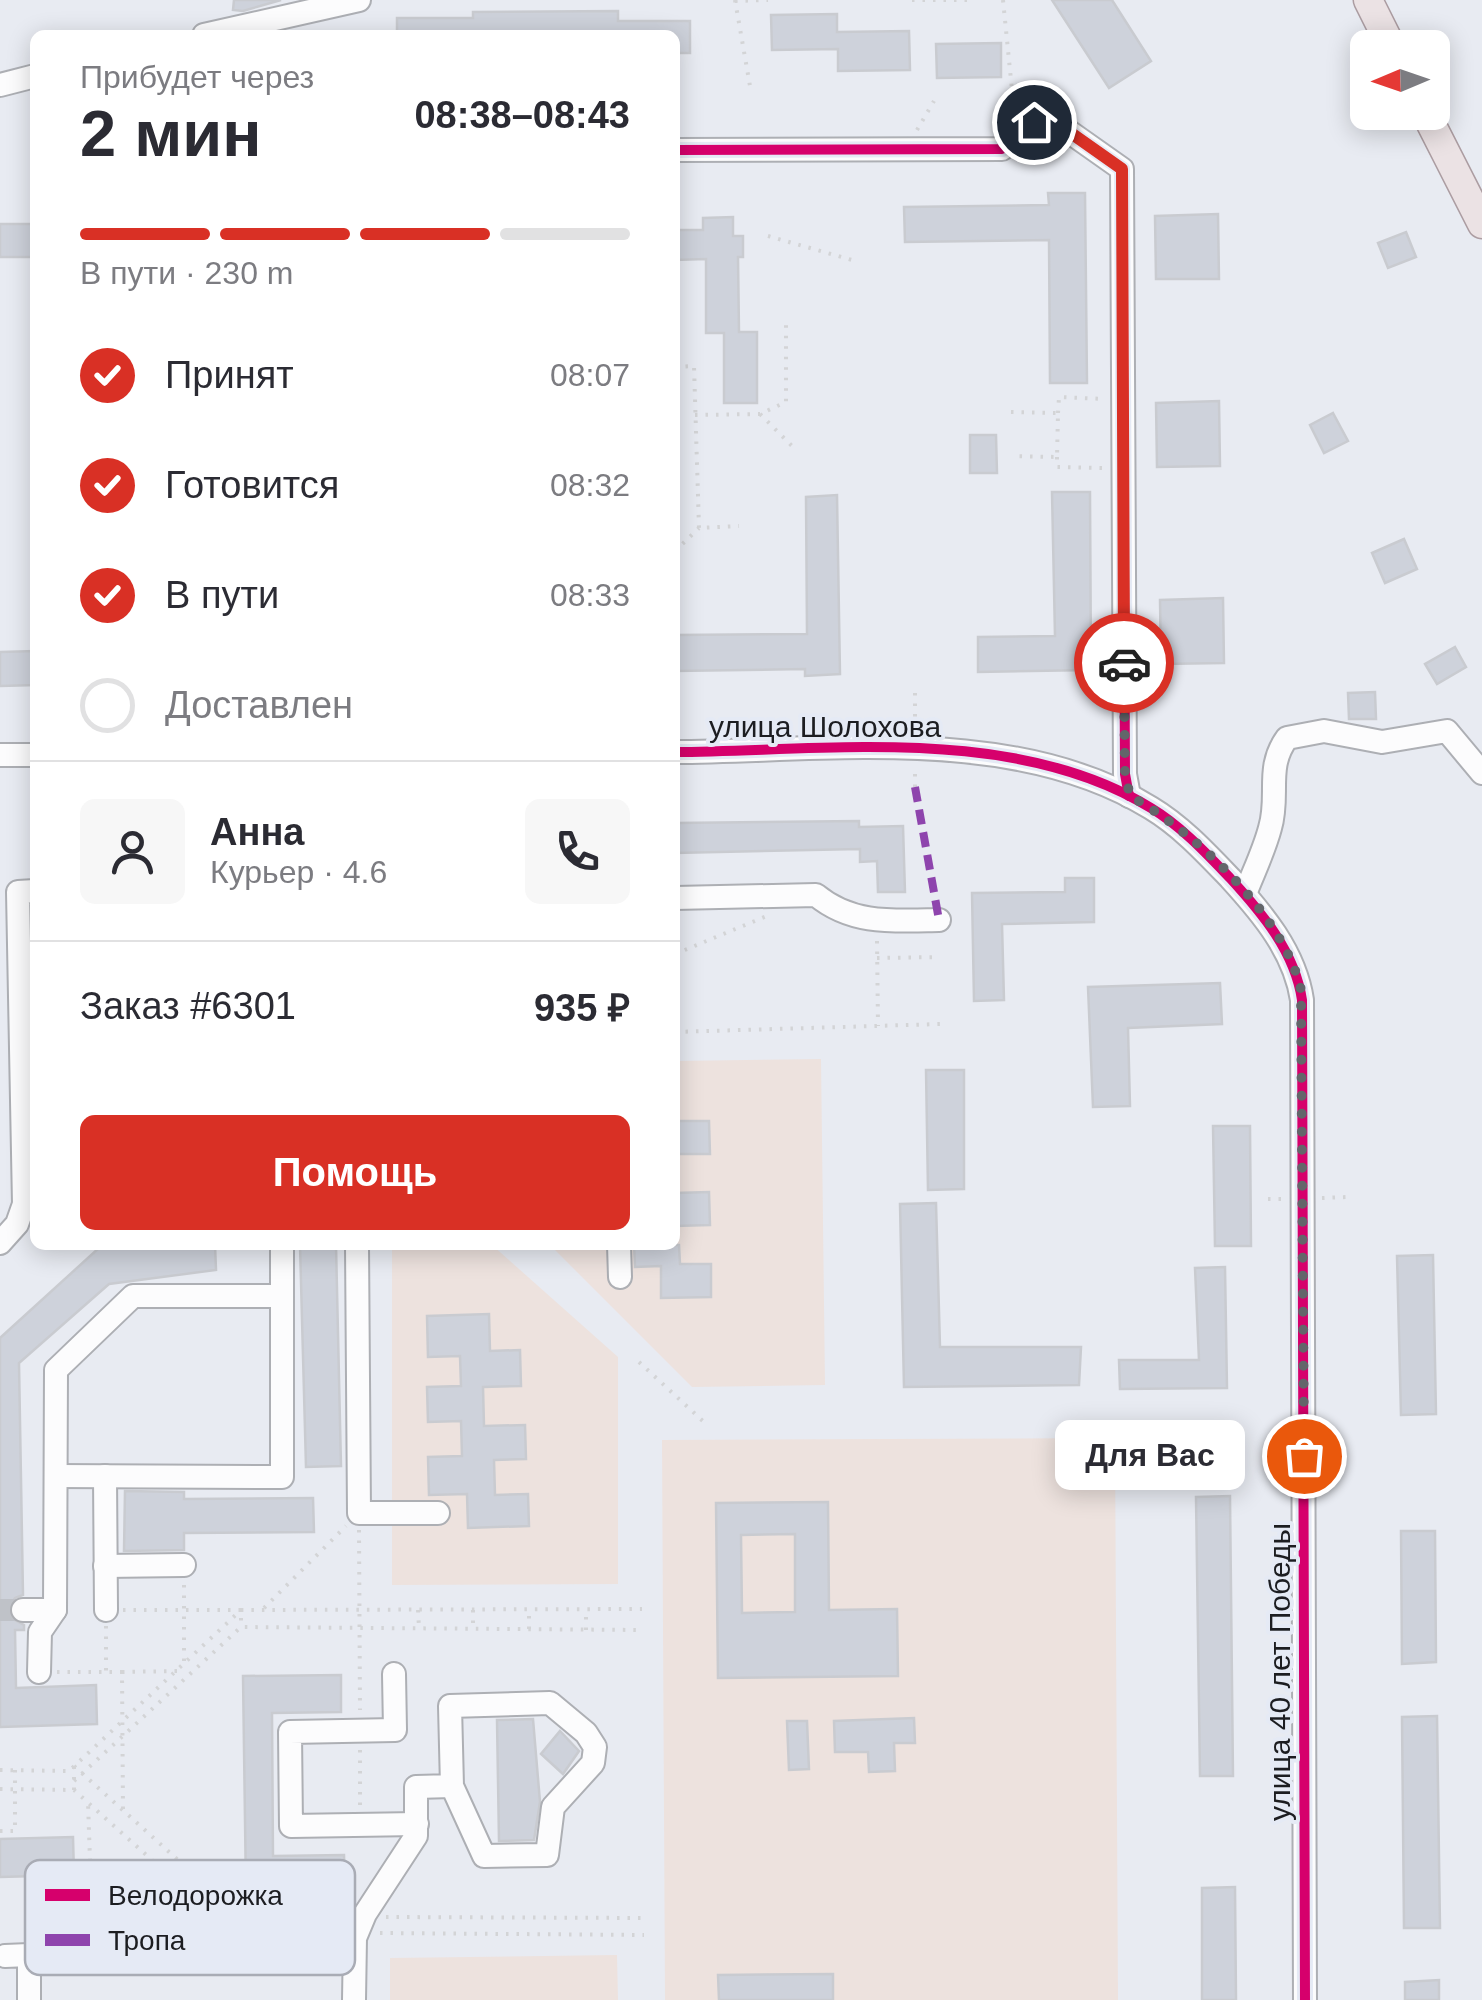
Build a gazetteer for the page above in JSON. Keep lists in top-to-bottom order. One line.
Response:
{"streets":{"street":["улица Шолохова","улица 40 лет Победы"]},"crossings":[["улица Шолохова","улица 40 лет Победы"]],"places":["Для Вас"],"legend":["Велодорожка","Тропа"],"north":"left","page":{"heading":["2 мин","Прибудет через","08:38–08:43"],"panel":["Анна","Курьер · 4.6","Заказ #6301","935 ₽"],"bar":"В пути · 230 m","list":[["Принят","08:07"],["Готовится","08:32"],["В пути","08:33"],"Доставлен"],"buttons":"Помощь","bubble":"Для Вас"}}
